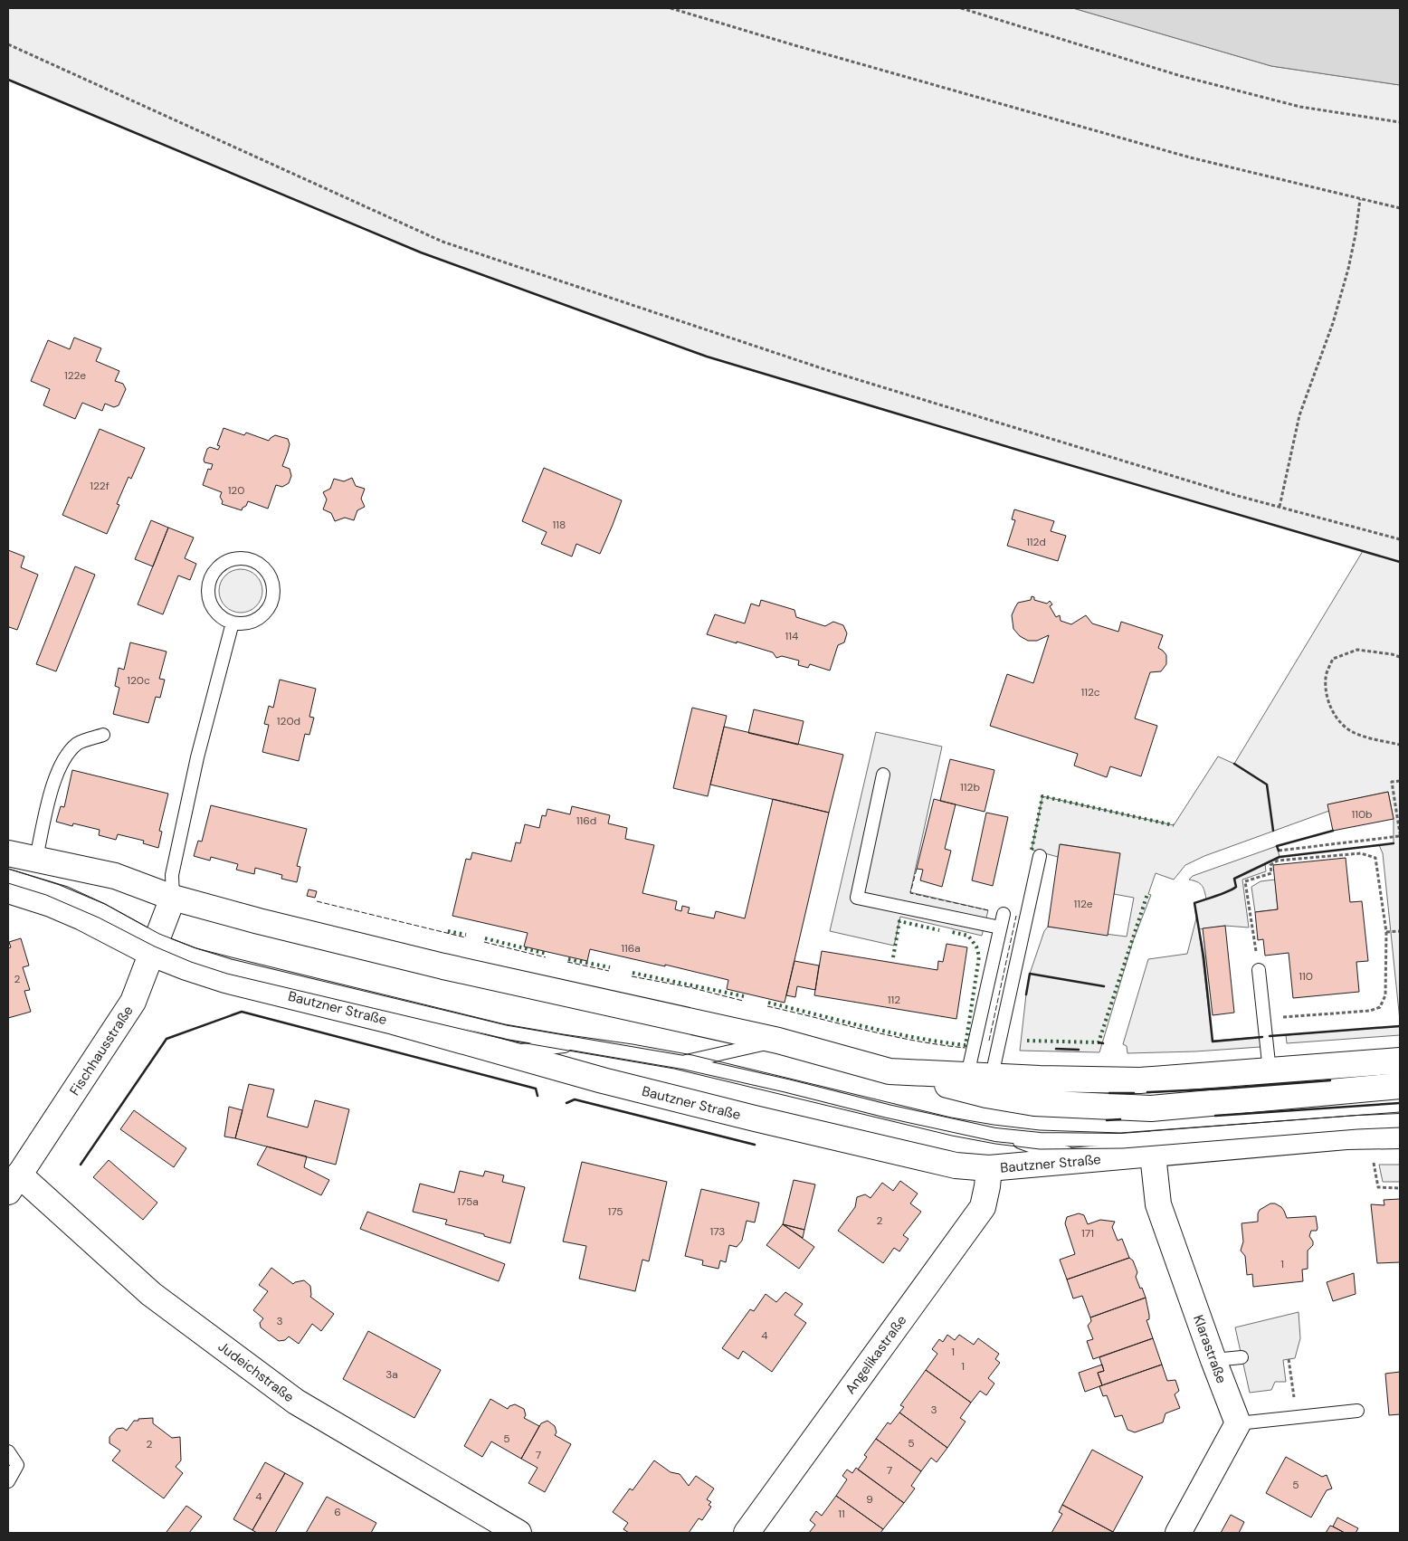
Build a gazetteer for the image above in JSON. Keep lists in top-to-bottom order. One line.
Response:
{"streets":{"main road":["Bautzner Straße","Fischhausstraße","Klarastraße","Angelikastraße","Judeichstraße"]},"crossings":[["Bautzner Straße","Fischhausstraße"],["Bautzner Straße","Klarastraße"],["Bautzner Straße","Angelikastraße"],["Fischhausstraße","Judeichstraße"]],"house_numbers":["122e","122f","120","118","112d","114","120c","112c","120d","112b","110b","116d","112e","116a","110","2","112","175a","175","2","173","171","1","3","4","1","1","3a","3","5","5","2","7","7","5","4","9","6","11"]}
